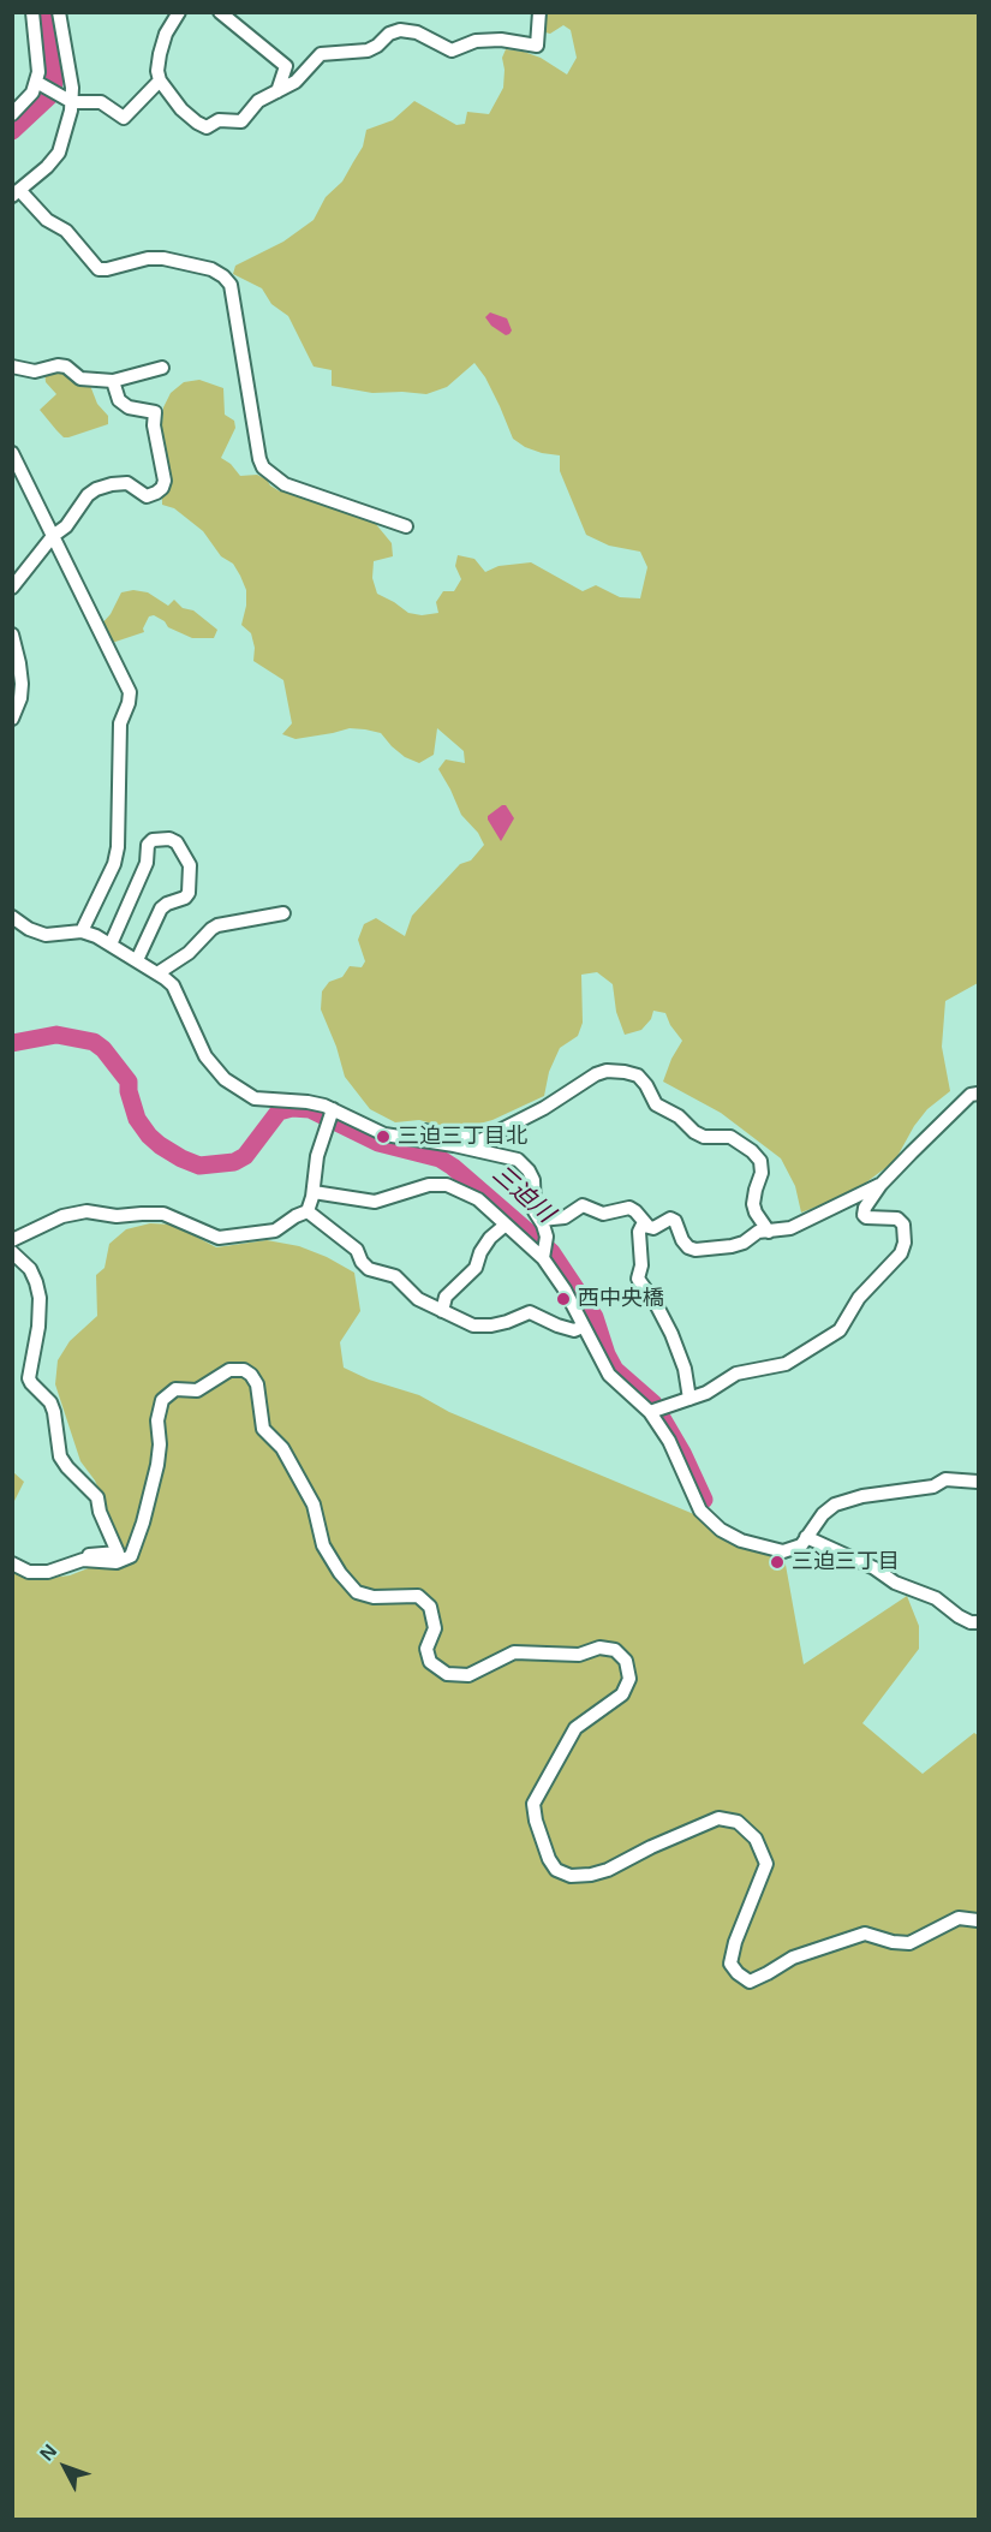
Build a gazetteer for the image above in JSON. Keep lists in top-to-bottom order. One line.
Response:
{"water":["三迫川"],"places":["三迫三丁目北","西中央橋","三迫三丁目"],"north":"top left"}
